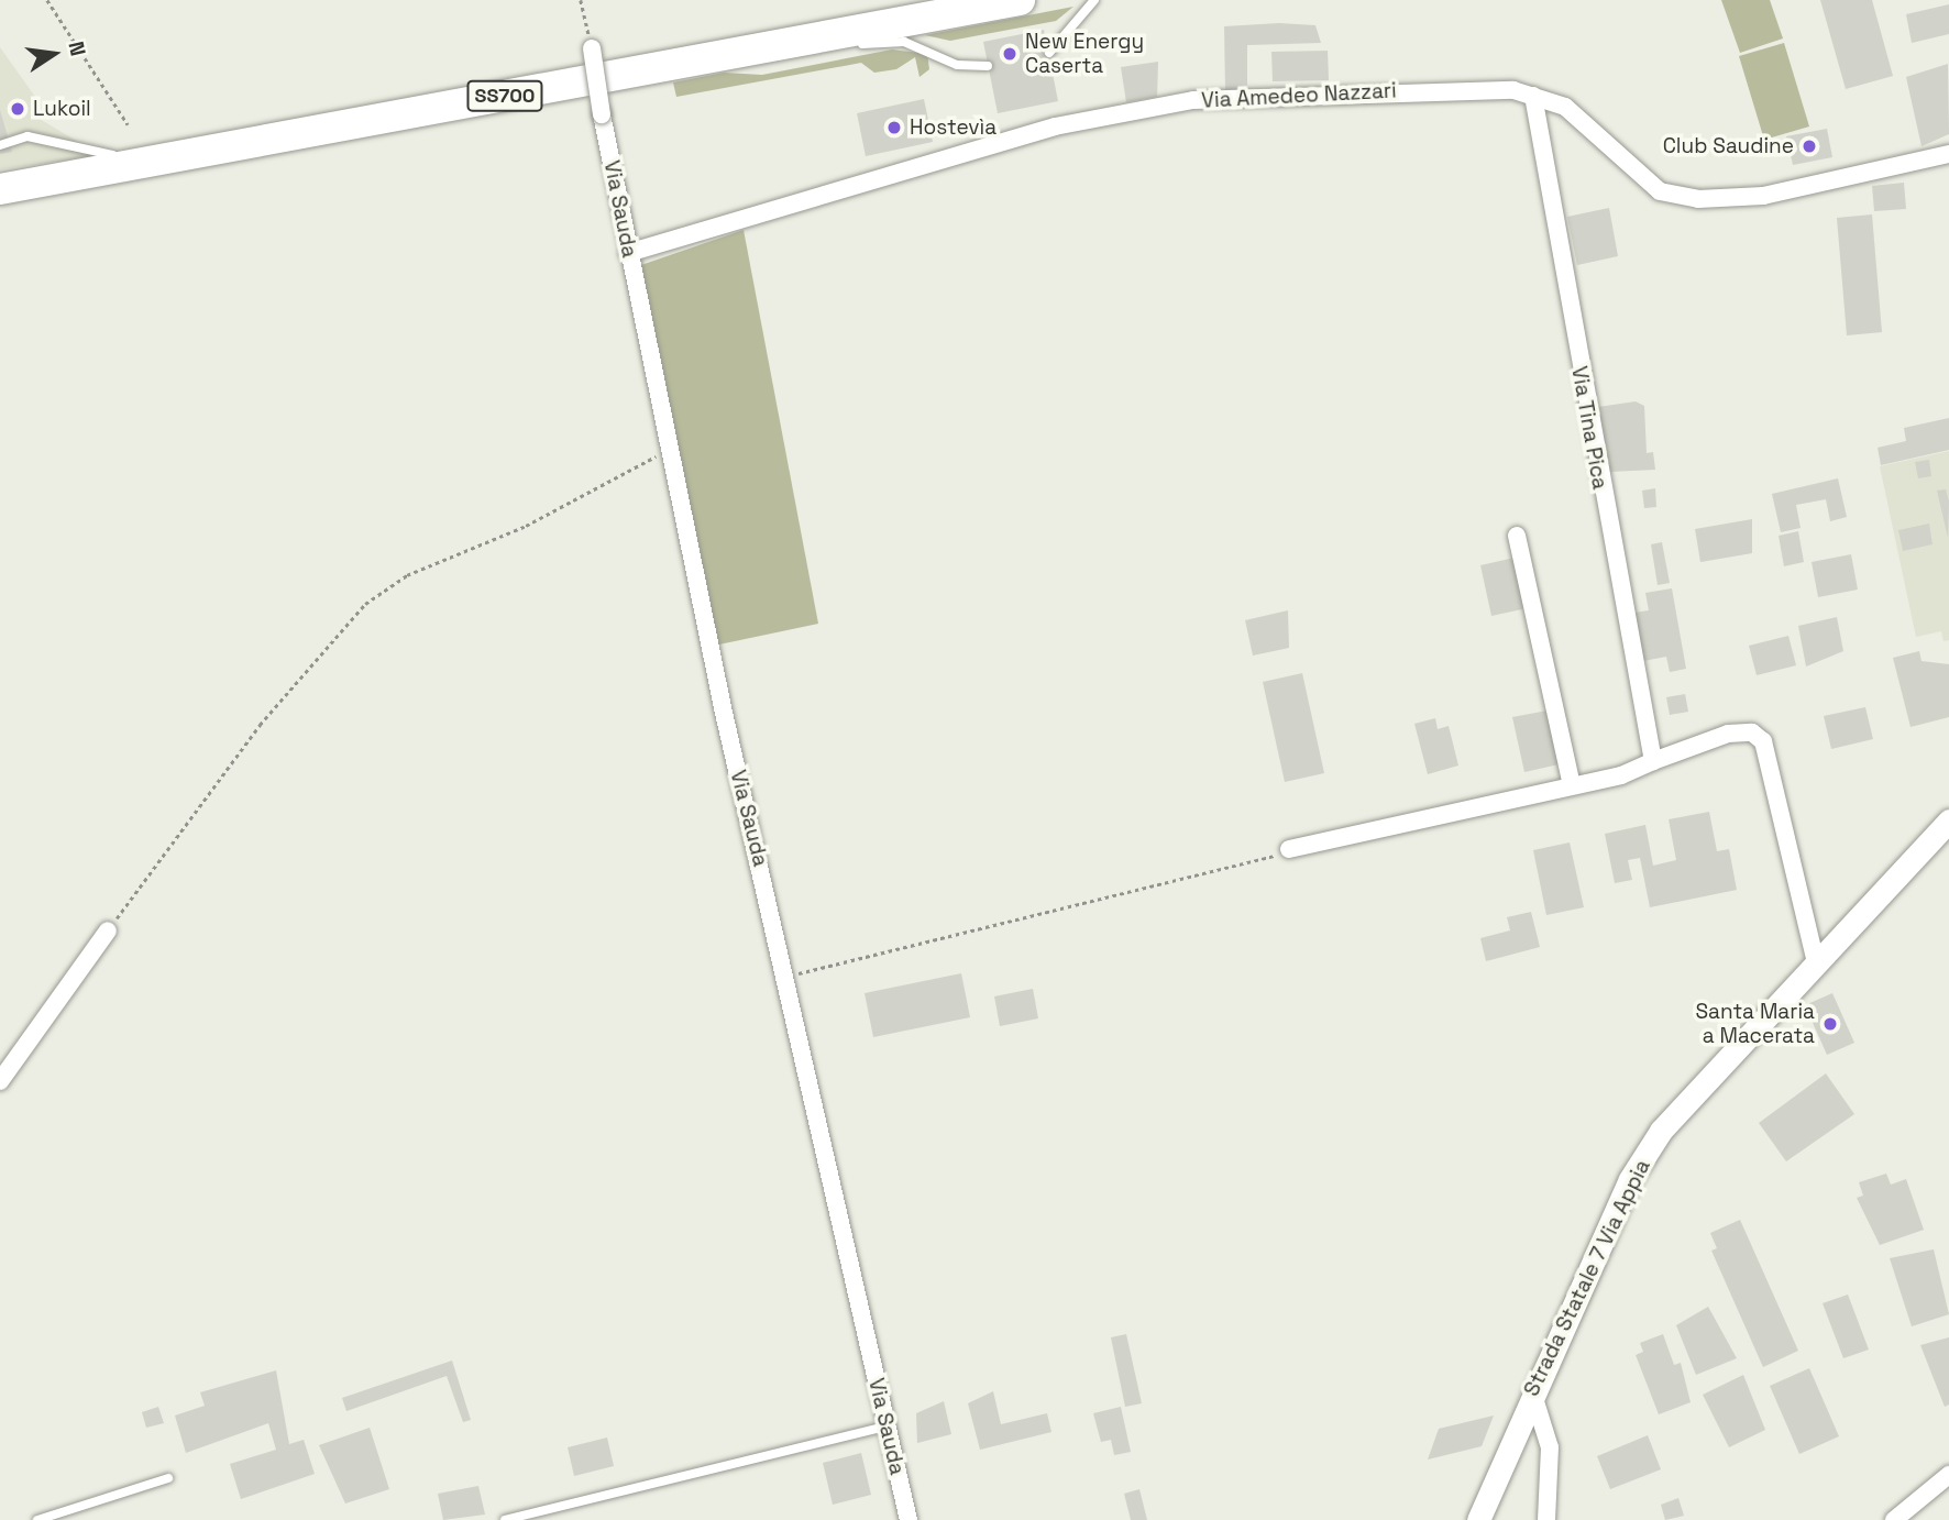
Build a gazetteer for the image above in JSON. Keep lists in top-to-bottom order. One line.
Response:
{"streets":{"highway":["SS700"],"main road":["Strada Statale 7 Via Appia"],"street":["Via Amedeo Nazzari","Via Sauda","Via Tina Pica"]},"crossings":[["Via Amedeo Nazzari","Via Sauda"],["Via Amedeo Nazzari","Via Tina Pica"]],"places":["New Energy Caserta","Lukoil","Hostevìa","Club Saudine","Santa Maria a Macerata"],"north":"right"}
